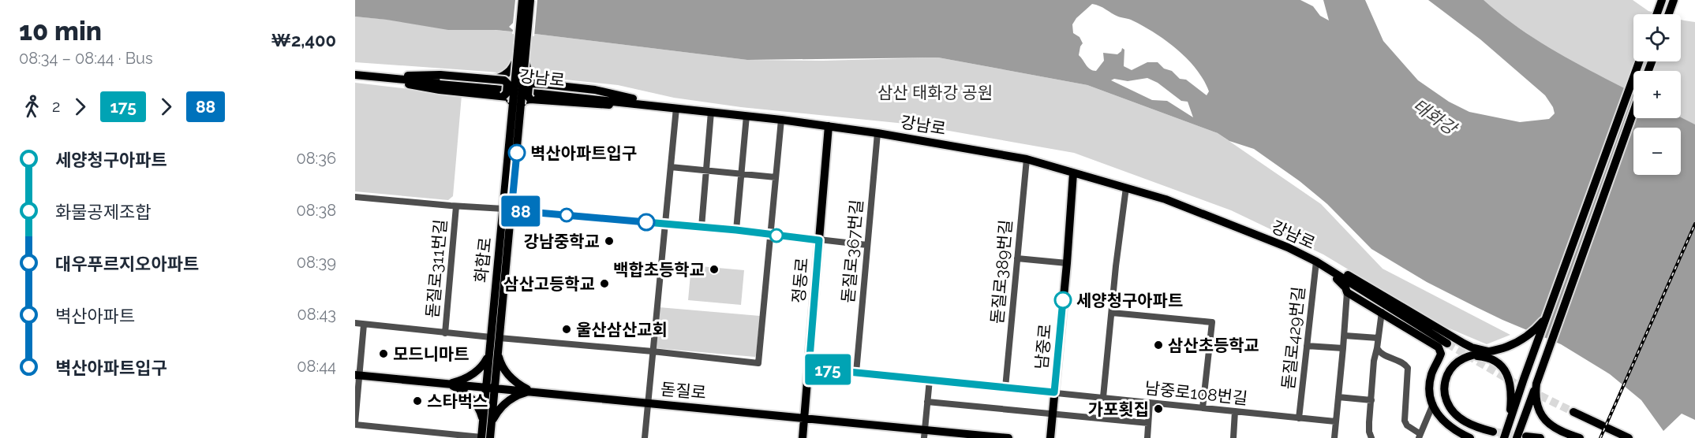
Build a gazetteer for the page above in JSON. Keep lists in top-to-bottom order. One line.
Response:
{"streets":{"main road":["강남로","화합로","정동로","남중로","돋질로"],"street":["돋질로367번길","돋질로311번길","돋질로389번길","돋질로429번길","남중로108번길"]},"crossings":[["강남로","돋질로367번길"],["강남로","돋질로389번길"],["강남로","정동로"],["강남로","돋질로429번길"],["강남로","남중로"],["돋질로367번길","남중로108번길"],["화합로","돋질로"],["돋질로389번길","남중로108번길"],["정동로","돋질로"],["정동로","남중로108번길"],["돋질로429번길","남중로108번길"],["남중로","남중로108번길"]],"water":["태화강"],"parks":["삼산 태화강 공원"],"places":["벽산아파트입구","강남중학교","백합초등학교","삼산고등학교","세양청구아파트","울산삼산교회","삼산초등학교","모드니마트","스타벅스","가포횟집"],"lines":["bus line 88","bus line 175"],"page":{"heading":["10 min","08:34 – 08:44 · Bus","₩2,400"],"on_map":["175","88"],"map_buttons":["+","−"],"legs":["2","175","88"],"list":[{"name":"세양청구아파트","value":"08:36"},{"name":"화물공제조합","value":"08:38"},{"name":"대우푸르지오아파트","value":"08:39"},{"name":"벽산아파트","value":"08:43"},{"name":"벽산아파트입구","value":"08:44"}]}}
